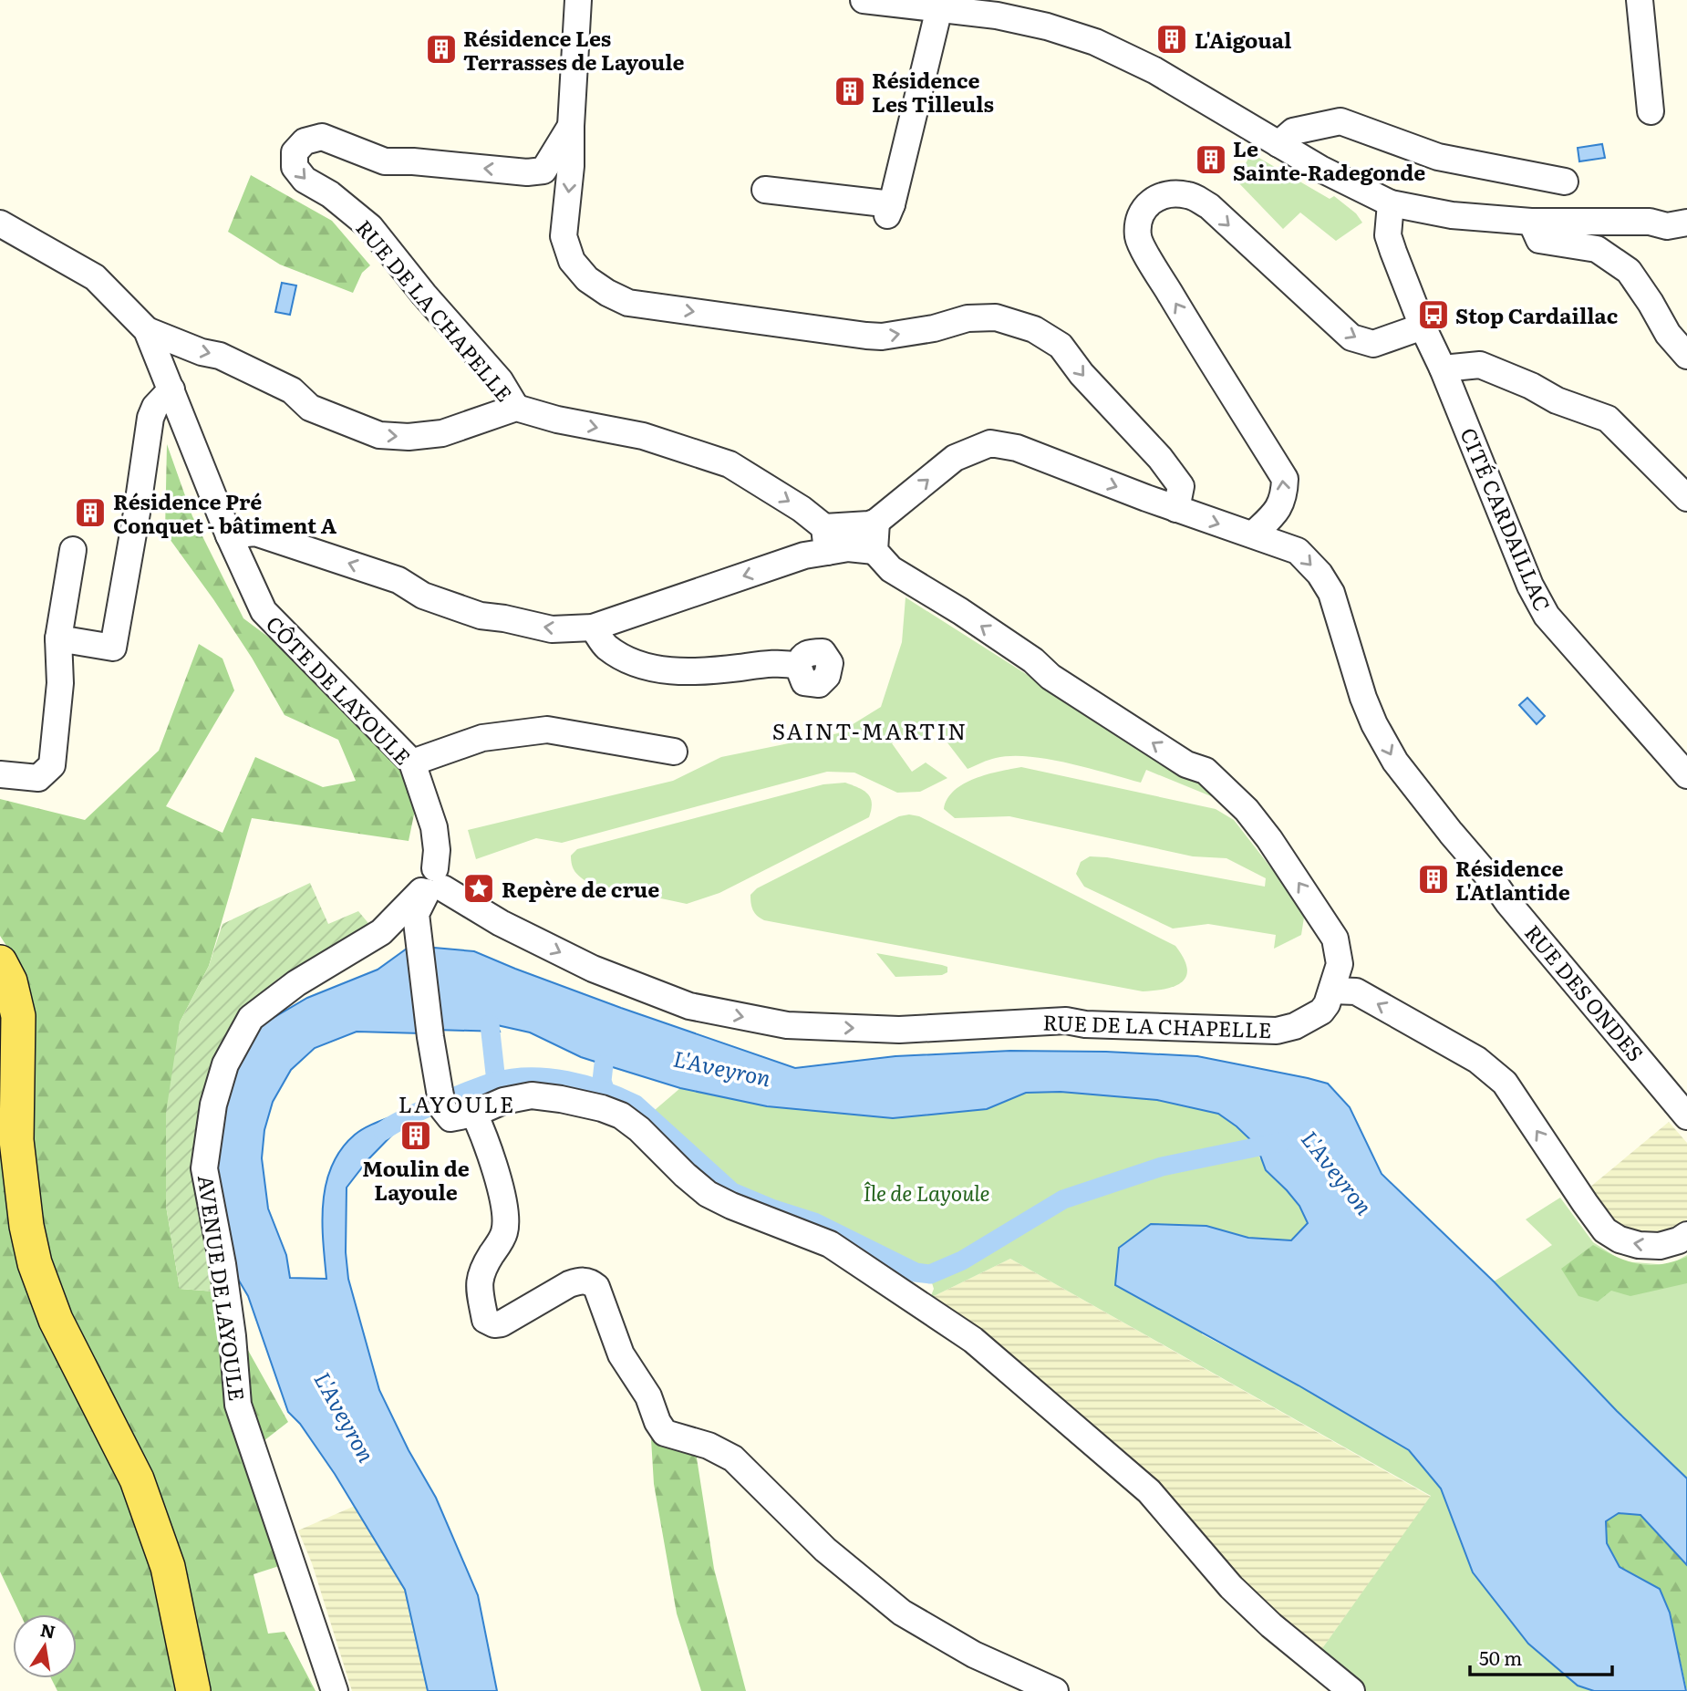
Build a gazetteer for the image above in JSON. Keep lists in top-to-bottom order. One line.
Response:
{"streets":{"street":["RUE DE LA CHAPELLE","CITÉ CARDAILLAC","CÔTE DE LAYOULE","RUE DES ONDES","AVENUE DE LAYOULE"]},"crossings":[["RUE DE LA CHAPELLE","CÔTE DE LAYOULE"],["RUE DE LA CHAPELLE","AVENUE DE LAYOULE"],["CÔTE DE LAYOULE","AVENUE DE LAYOULE"]],"one_way":["RUE DES ONDES"],"districts":["SAINT-MARTIN","LAYOULE"],"water":["L'Aveyron"],"parks":["Île de Layoule"],"places":{"building":["L'Aigoual","Résidence Les Terrasses de Layoule","Résidence Les Tilleuls","Le Sainte-Radegonde","Résidence Pré Conquet - bâtiment A","Résidence L'Atlantide","Moulin de Layoule"],"bus stop":["Stop Cardaillac"],"place":["Repère de crue"]},"scale_bar":"50 m","north":"top"}
